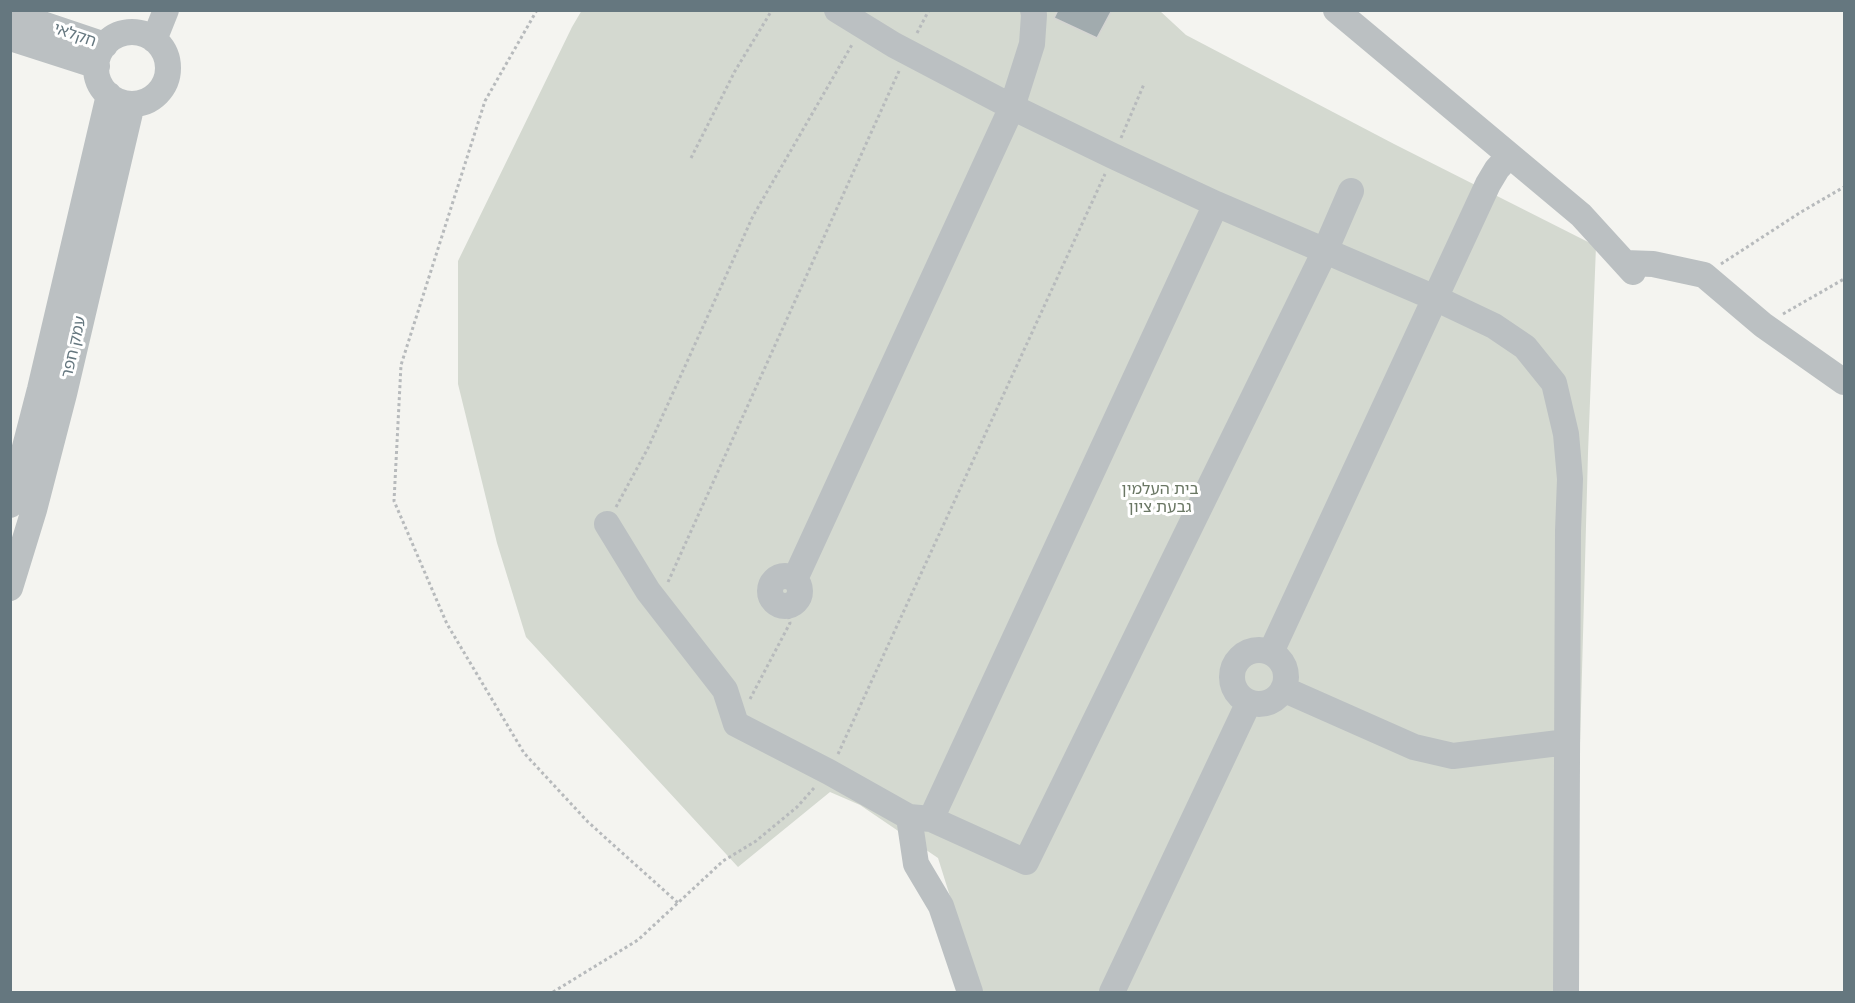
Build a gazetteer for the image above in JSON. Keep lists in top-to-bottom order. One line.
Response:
{"streets":{"street":["חקלאי","עמק חפר"]},"crossings":[["חקלאי","עמק חפר"]],"parks":["בית העלמין גבעת ציון"]}
